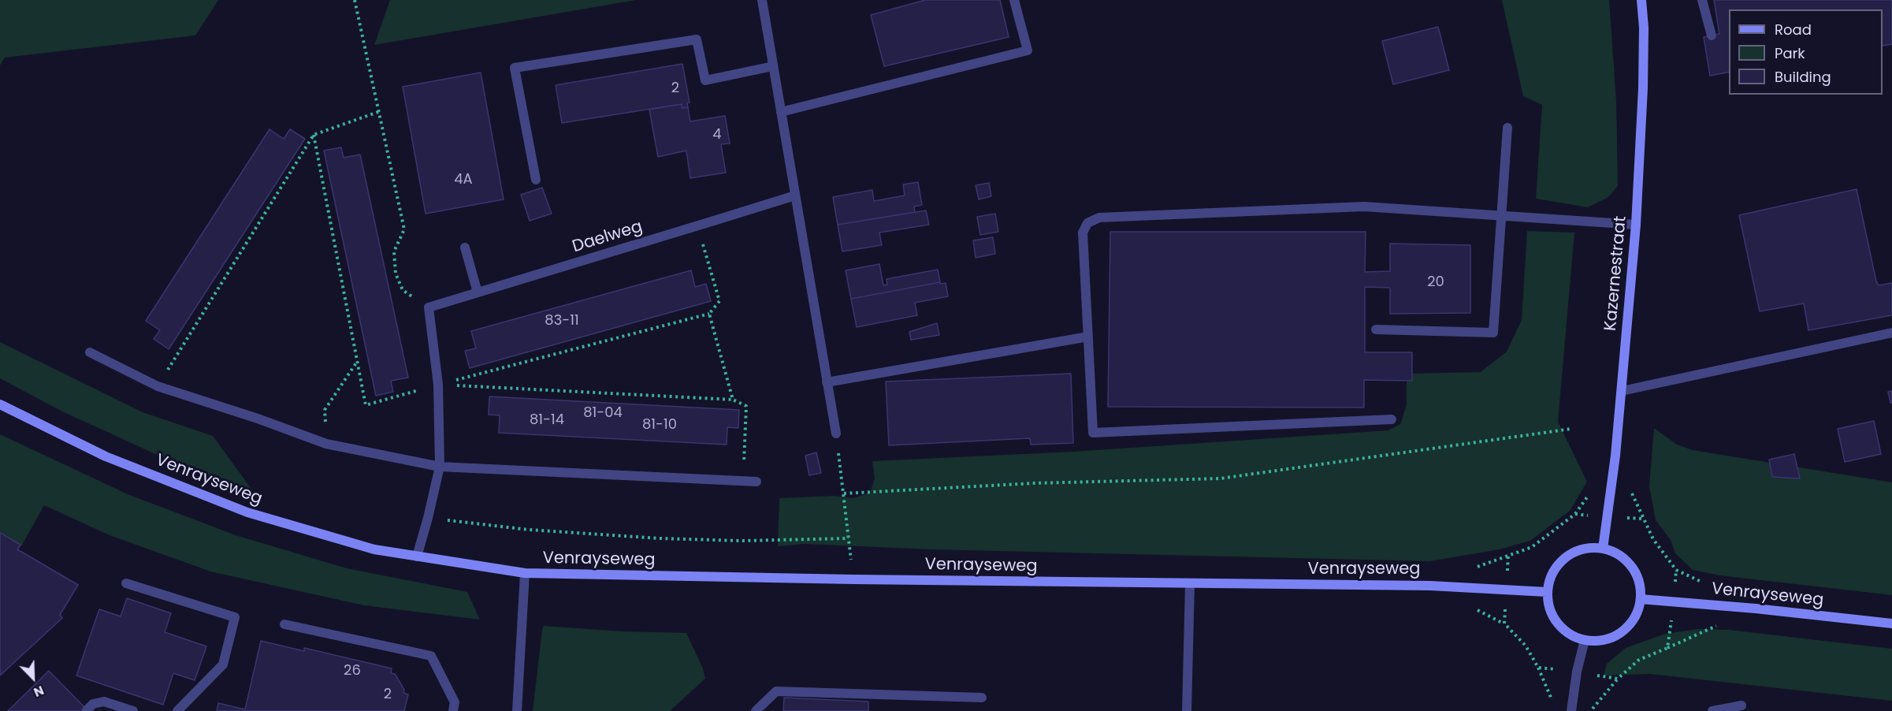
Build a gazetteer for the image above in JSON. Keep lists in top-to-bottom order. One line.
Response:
{"streets":{"street":["Daelweg","Kazernestraat","Venrayseweg"]},"crossings":[["Kazernestraat","Venrayseweg"]],"house_numbers":["2","4","4A","20","83-11","81-04","81-14","81-10","26","2"],"legend":["Road","Park","Building"],"north":"bottom right"}
